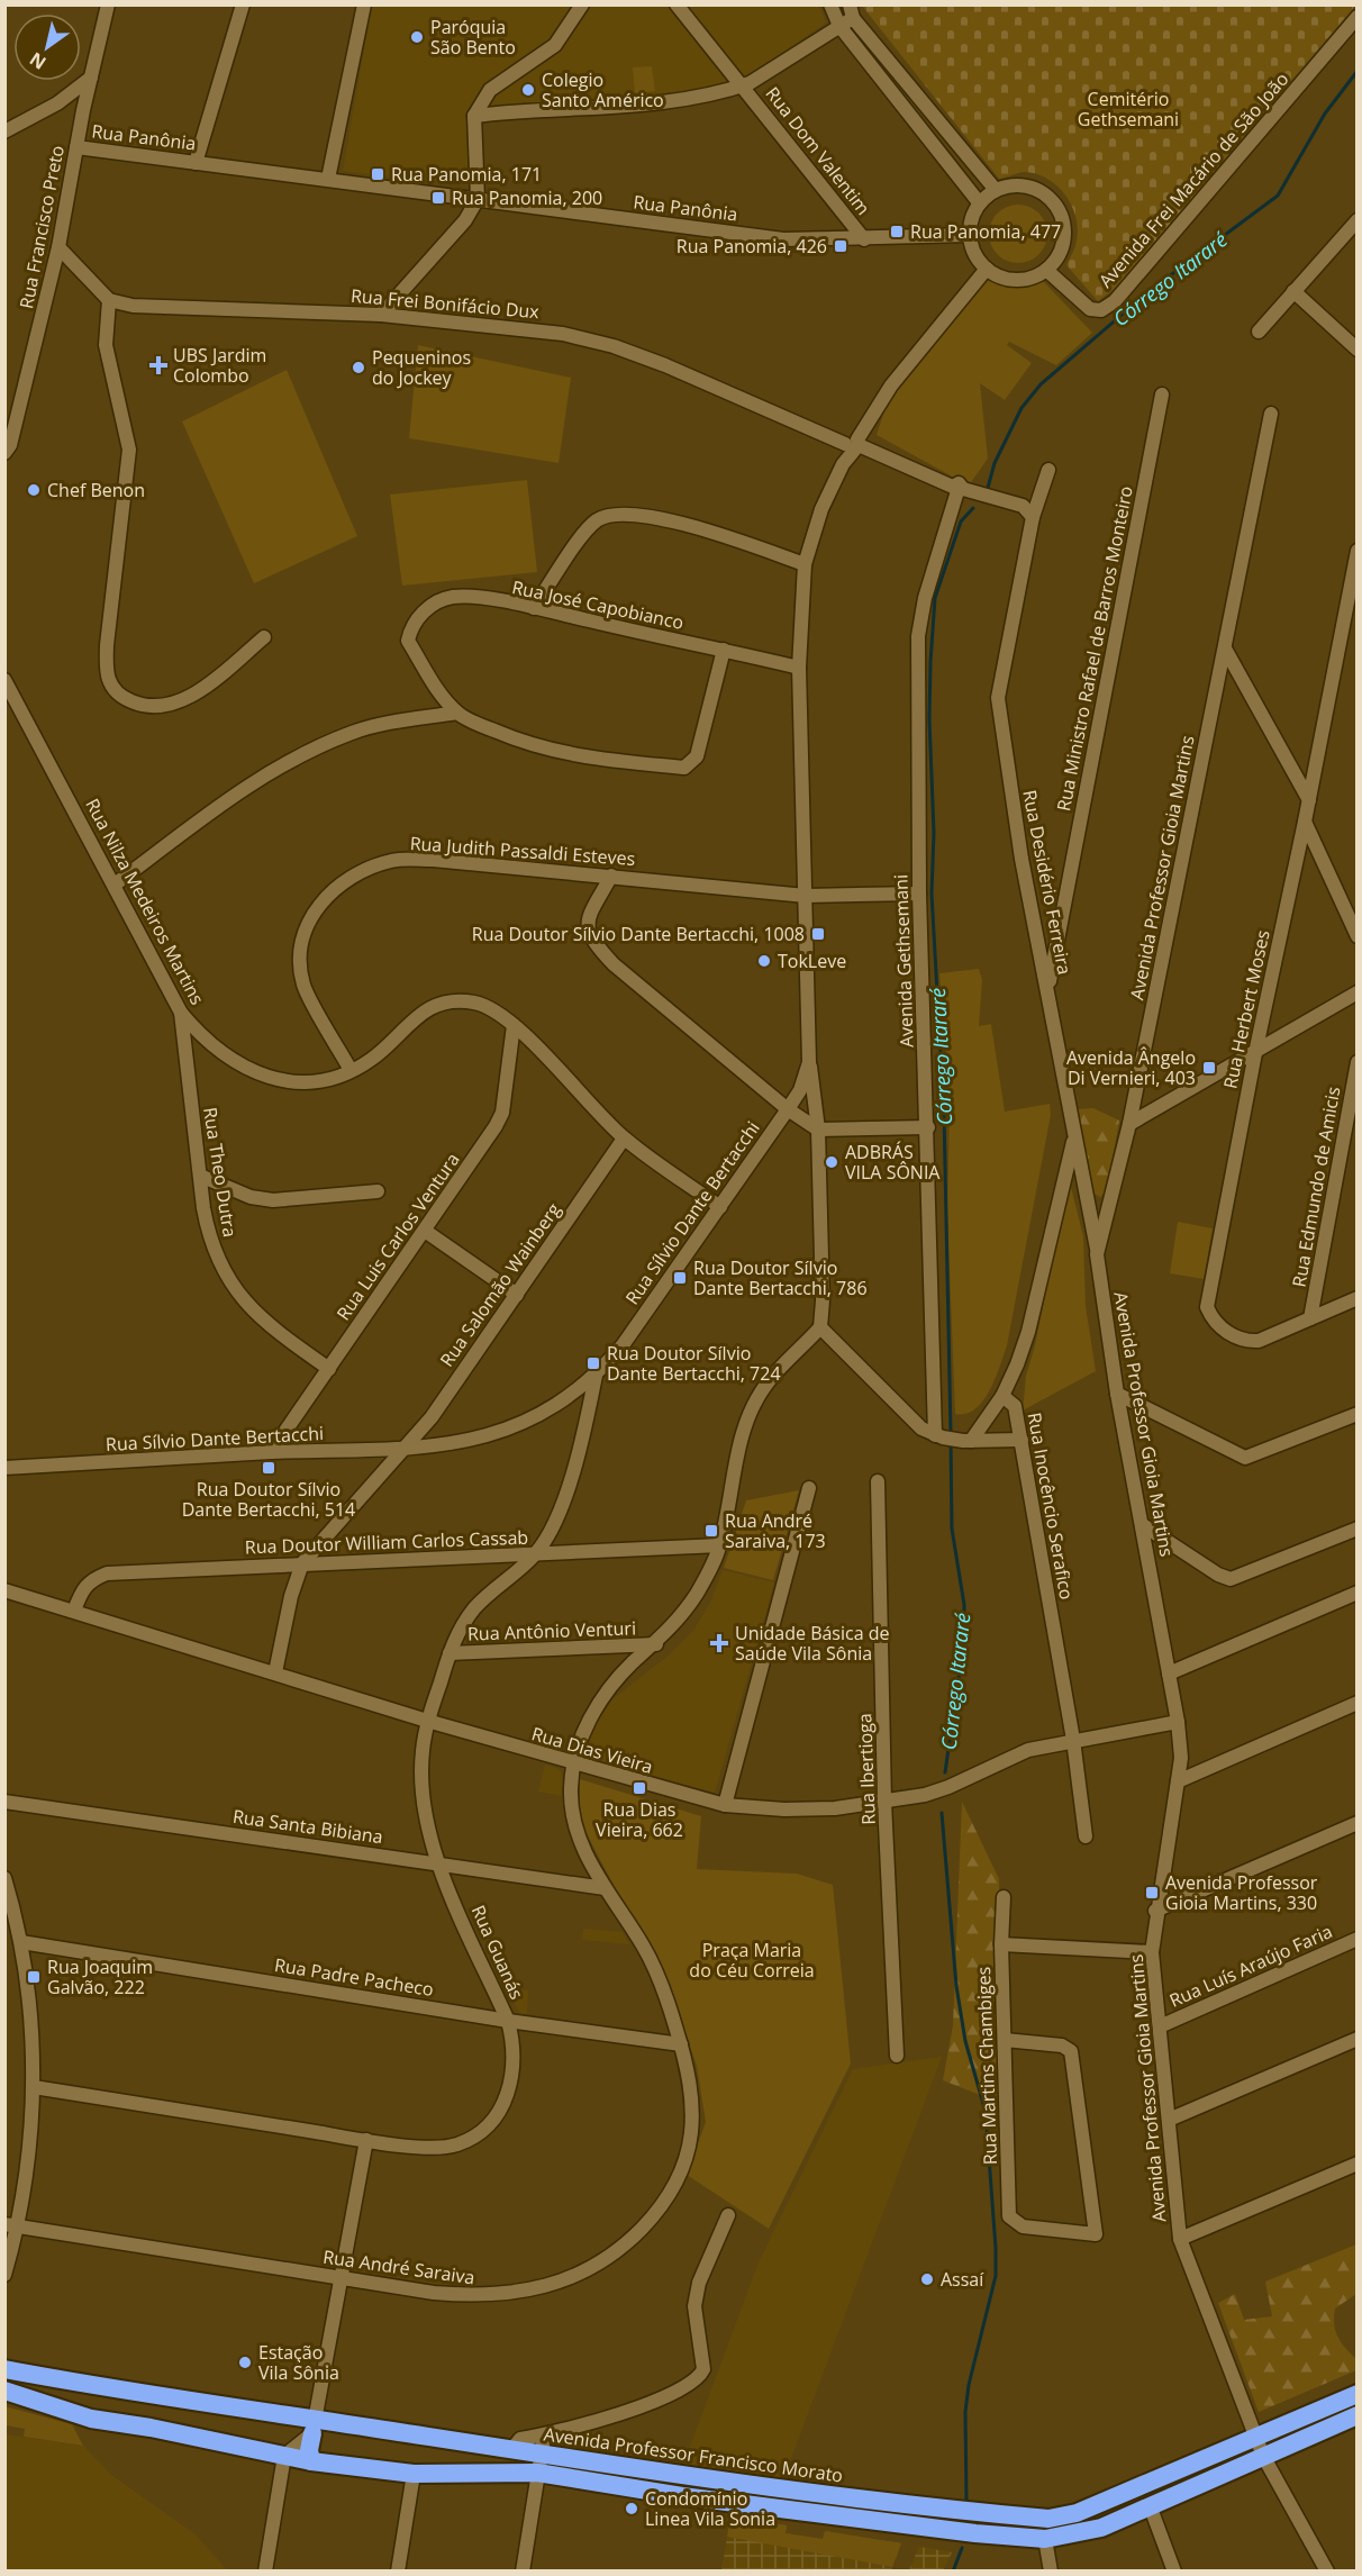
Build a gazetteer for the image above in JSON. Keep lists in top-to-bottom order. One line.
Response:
{"streets":{"highway":["Avenida Professor Francisco Morato"],"street":["Rua Panônia","Rua Dom Valentim","Avenida Frei Macário de São João","Rua Francisco Preto","Rua Frei Bonifácio Dux","Rua José Capobianco","Rua Ministro Rafael de Barros Monteiro","Rua Judith Passaldi Esteves","Avenida Professor Gioia Martins","Rua Desidério Ferreira","Rua Nilza Medeiros Martins","Avenida Gethsemani","Rua Herbert Moses","Rua Theo Dutra","Rua Edmundo de Amicis","Rua Sílvio Dante Bertacchi","Rua Luis Carlos Ventura","Rua Salomão Wainberg","Rua Inocêncio Serafico","Rua Doutor William Carlos Cassab","Rua Antônio Venturi","Rua Dias Vieira","Rua Ibertioga","Rua Santa Bibiana","Rua Guanás","Rua Luís Araújo Faria","Rua Padre Pacheco","Rua Martins Chambiges","Rua André Saraiva"]},"crossings":[["Rua Panônia","Rua Dom Valentim"],["Rua Panônia","Avenida Frei Macário de São João"],["Rua Panônia","Rua Francisco Preto"],["Rua Panônia","Rua Sílvio Dante Bertacchi"],["Avenida Frei Macário de São João","Rua Sílvio Dante Bertacchi"],["Rua Frei Bonifácio Dux","Rua Desidério Ferreira"],["Rua Frei Bonifácio Dux","Avenida Gethsemani"],["Rua Frei Bonifácio Dux","Rua Sílvio Dante Bertacchi"],["Rua José Capobianco","Rua Sílvio Dante Bertacchi"],["Rua Ministro Rafael de Barros Monteiro","Rua Desidério Ferreira"],["Rua Judith Passaldi Esteves","Rua Nilza Medeiros Martins"],["Rua Judith Passaldi Esteves","Avenida Gethsemani"],["Rua Judith Passaldi Esteves","Rua Sílvio Dante Bertacchi"],["Avenida Professor Gioia Martins","Rua Desidério Ferreira"],["Avenida Professor Gioia Martins","Rua Dias Vieira"],["Avenida Professor Gioia Martins","Rua Luís Araújo Faria"],["Avenida Professor Gioia Martins","Avenida Professor Francisco Morato"],["Rua Nilza Medeiros Martins","Rua Theo Dutra"],["Rua Nilza Medeiros Martins","Rua Sílvio Dante Bertacchi"],["Rua Nilza Medeiros Martins","Rua Luis Carlos Ventura"],["Rua Nilza Medeiros Martins","Rua Salomão Wainberg"],["Rua Herbert Moses","Rua Edmundo de Amicis"],["Rua Theo Dutra","Rua Luis Carlos Ventura"],["Rua Sílvio Dante Bertacchi","Rua Luis Carlos Ventura"],["Rua Sílvio Dante Bertacchi","Rua Salomão Wainberg"],["Rua Sílvio Dante Bertacchi","Rua Guanás"],["Rua Salomão Wainberg","Rua Doutor William Carlos Cassab"],["Rua Inocêncio Serafico","Rua Dias Vieira"],["Rua Doutor William Carlos Cassab","Rua Dias Vieira"],["Rua Doutor William Carlos Cassab","Rua Guanás"],["Rua Doutor William Carlos Cassab","Rua André Saraiva"],["Rua Antônio Venturi","Rua Guanás"],["Rua Antônio Venturi","Rua André Saraiva"],["Rua Dias Vieira","Rua Ibertioga"],["Rua Dias Vieira","Rua Guanás"],["Rua Dias Vieira","Rua André Saraiva"],["Rua Santa Bibiana","Rua Guanás"],["Rua Santa Bibiana","Rua André Saraiva"],["Rua Guanás","Rua Padre Pacheco"],["Rua Padre Pacheco","Rua André Saraiva"]],"water":["Córrego Itararé"],"parks":["Cemitério Gethsemani","Praça Maria do Céu Correia"],"places":{"other":["Paróquia São Bento","Colegio Santo Américo","Pequeninos do Jockey","Chef Benon","TokLeve","ADBRÁS VILA SÔNIA","Assaí","Estação Vila Sônia","Condomínio Linea Vila Sonia"],"transit":["Rua Panomia, 171","Rua Panomia, 200","Rua Panomia, 477","Rua Panomia, 426","Rua Doutor Sílvio Dante Bertacchi, 1008","Avenida Ângelo Di Vernieri, 403","Rua Doutor Sílvio Dante Bertacchi, 786","Rua Doutor Sílvio Dante Bertacchi, 724","Rua Doutor Sílvio Dante Bertacchi, 514","Rua André Saraiva, 173","Rua Dias Vieira, 662","Avenida Professor Gioia Martins, 330","Rua Joaquim Galvão, 222"],"health":["UBS Jardim Colombo","Unidade Básica de Saúde Vila Sônia"]},"north":"bottom left"}
